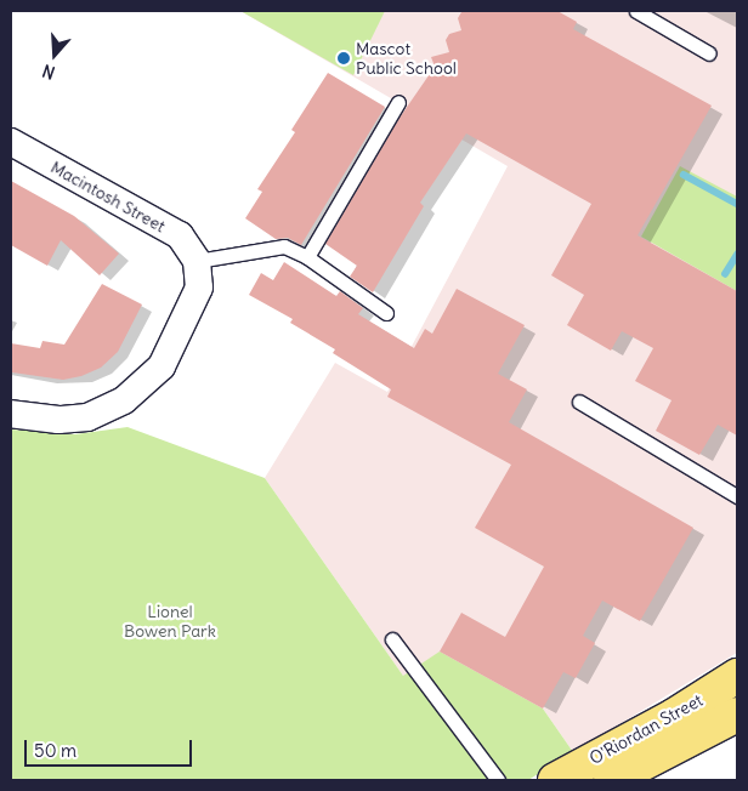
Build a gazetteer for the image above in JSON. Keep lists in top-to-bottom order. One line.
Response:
{"streets":{"main road":["O'Riordan Street"],"street":["Macintosh Street"]},"parks":["Lionel Bowen Park"],"places":["Mascot Public School"],"scale_bar":"50 m","north":"bottom"}
